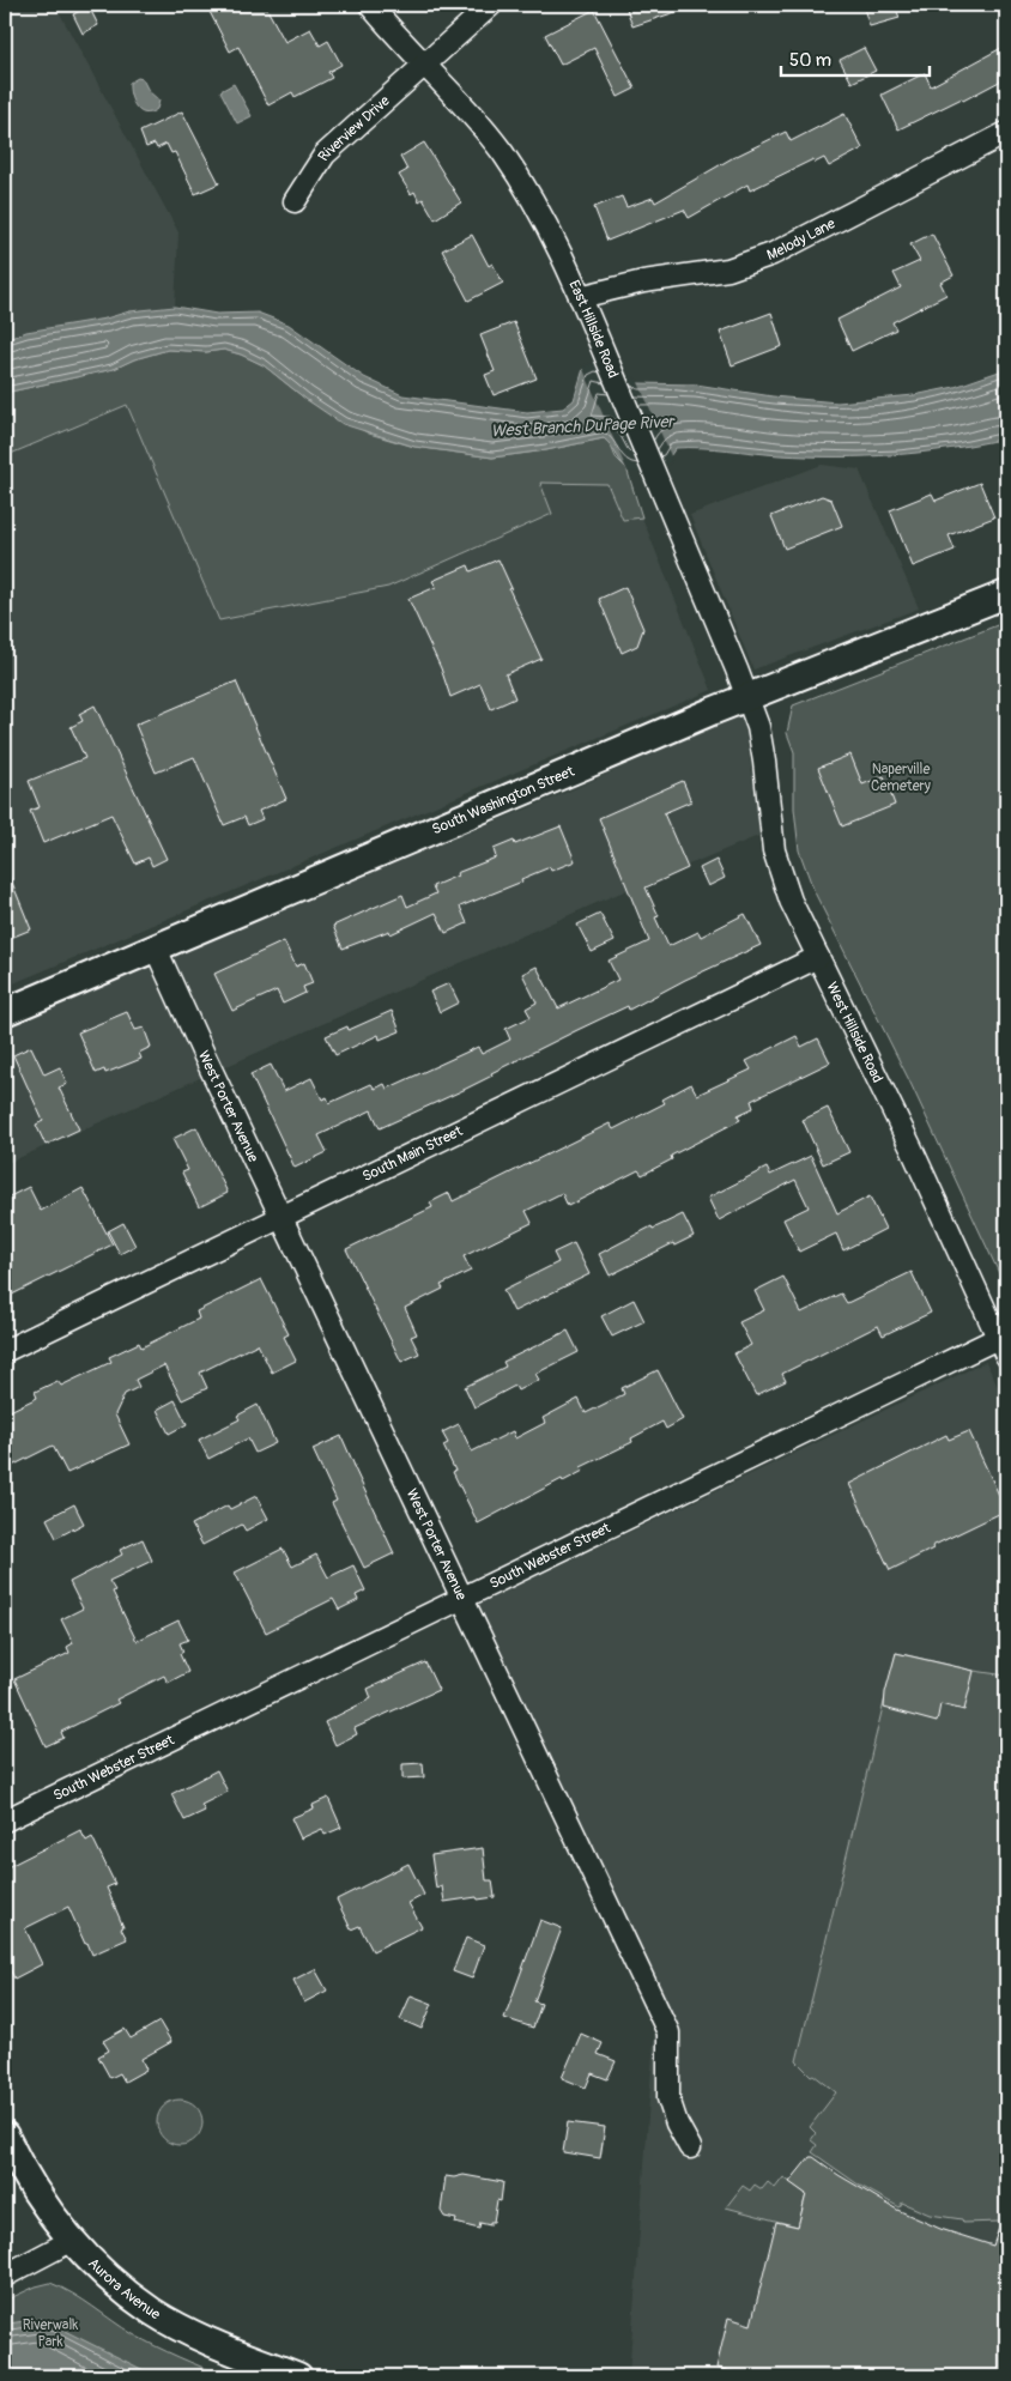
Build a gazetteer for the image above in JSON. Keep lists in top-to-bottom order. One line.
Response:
{"streets":{"main road":["South Washington Street","Aurora Avenue"],"street":["Riverview Drive","Melody Lane","East Hillside Road","West Hillside Road","West Porter Avenue","South Main Street","South Webster Street"]},"crossings":[["Riverview Drive","East Hillside Road"],["Melody Lane","East Hillside Road"],["East Hillside Road","South Washington Street"],["East Hillside Road","West Hillside Road"],["South Washington Street","West Hillside Road"],["South Washington Street","West Porter Avenue"],["West Hillside Road","South Main Street"],["West Hillside Road","South Webster Street"],["West Porter Avenue","South Main Street"],["West Porter Avenue","South Webster Street"]],"water":["West Branch DuPage River"],"parks":["Naperville Cemetery","Riverwalk Park"],"scale_bar":"50 m"}
